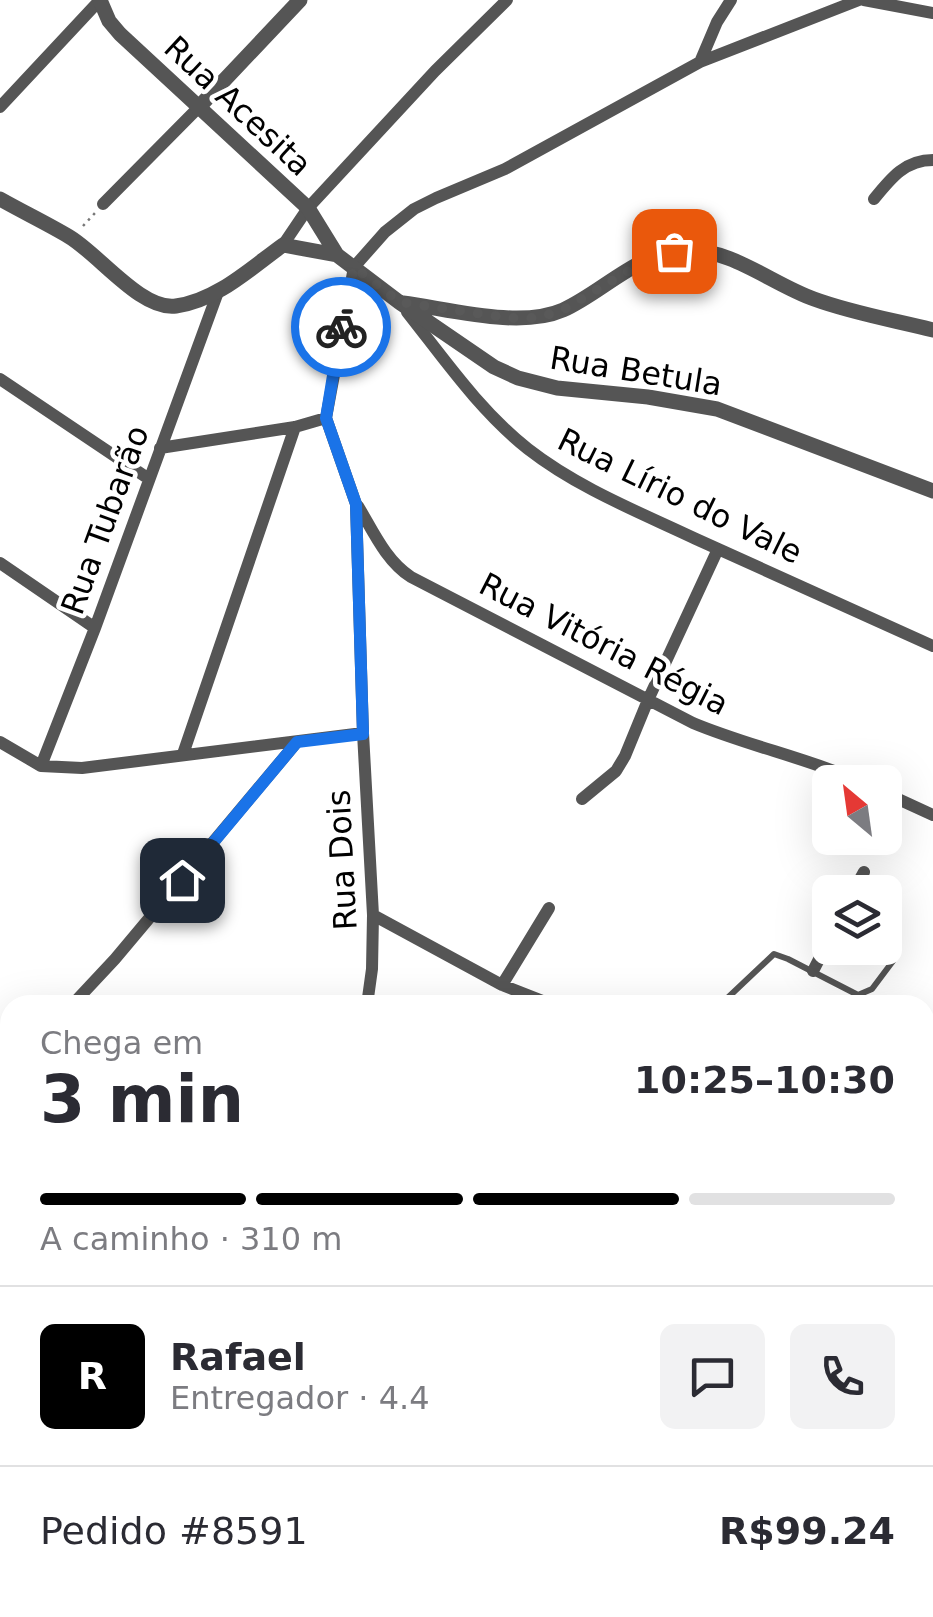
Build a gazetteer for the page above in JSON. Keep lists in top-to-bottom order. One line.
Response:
{"streets":{"street":["Rua Acesita","Rua Betula","Rua Lírio do Vale","Rua Tubarão","Rua Vitória Régia","Rua Dois"]},"crossings":[["Rua Betula","Rua Lírio do Vale"],["Rua Vitória Régia","Rua Dois"]],"north":"top left","page":{"heading":["3 min","Chega em","10:25–10:30"],"panel":["Rafael","Entregador · 4.4","Pedido #8591","R$99.24"],"bar":"A caminho · 310 m","round":"R"}}
